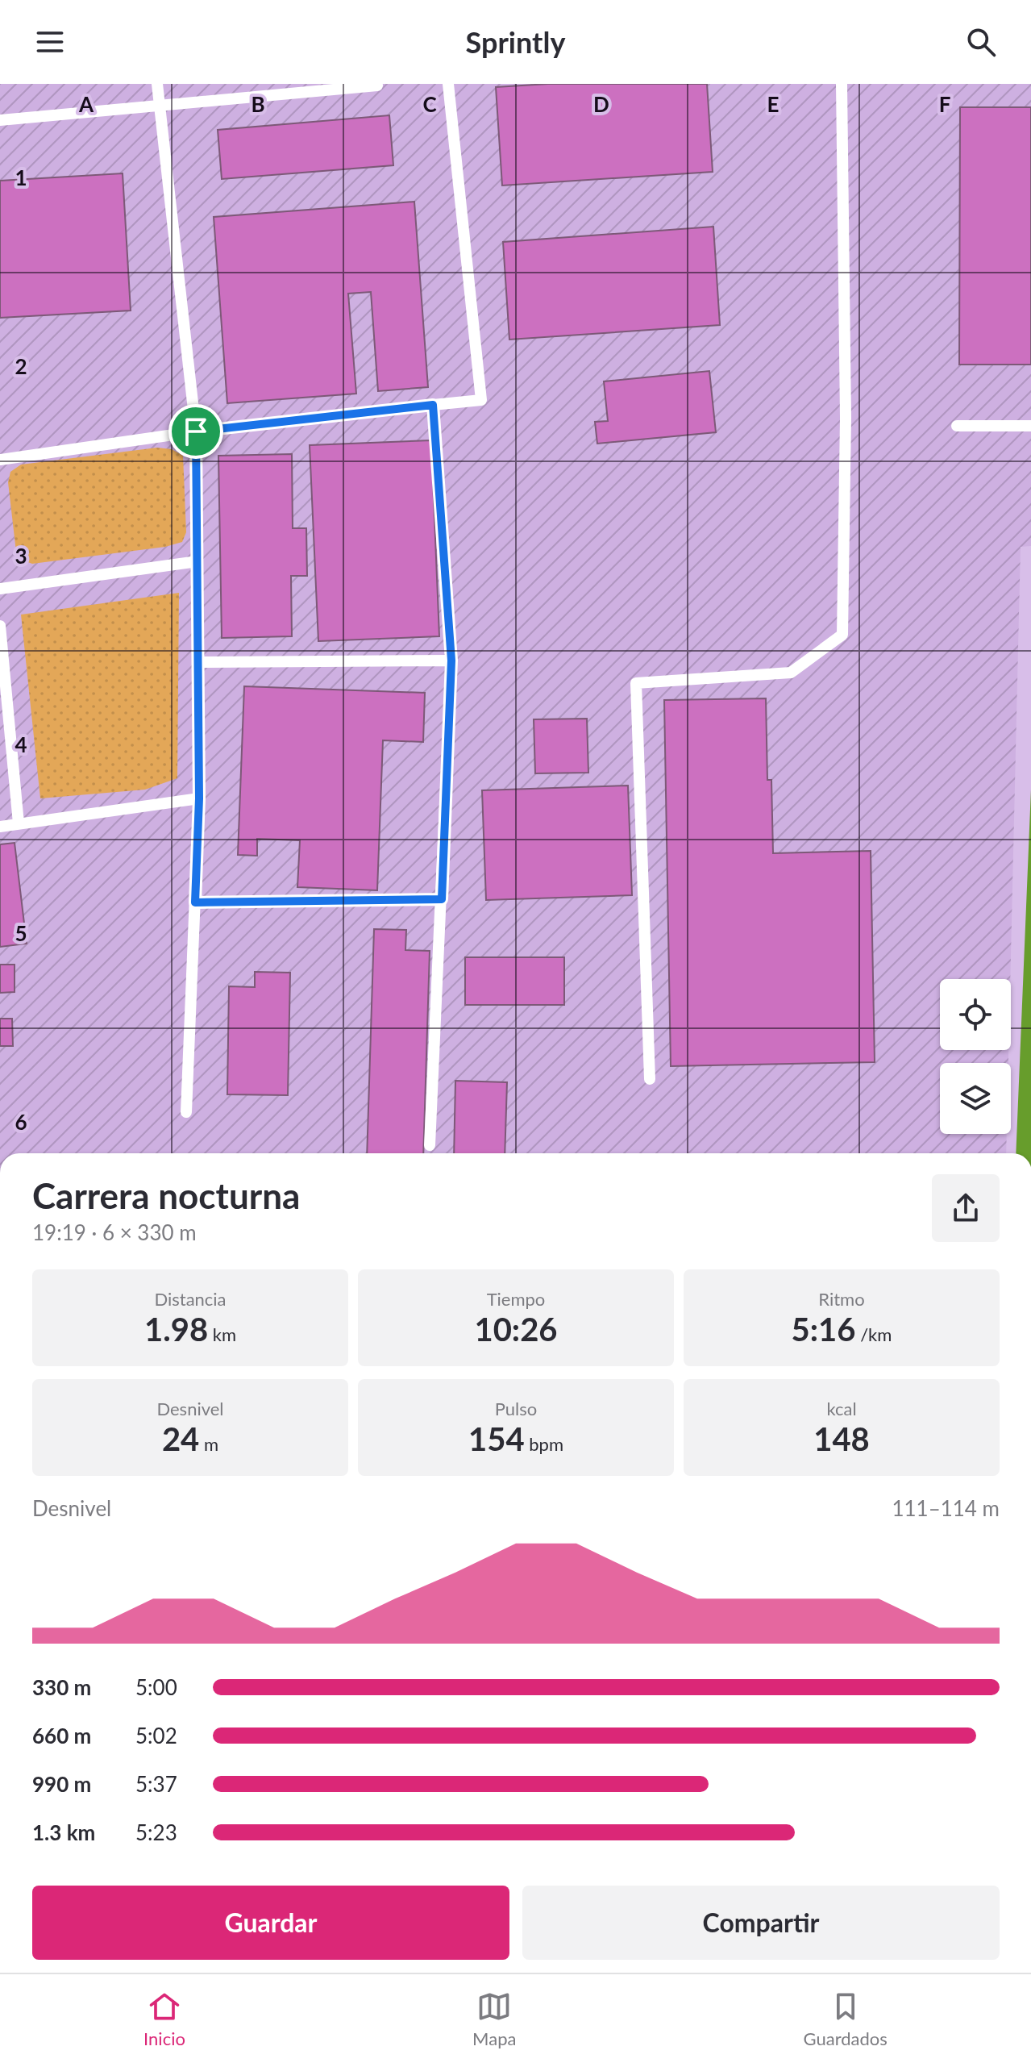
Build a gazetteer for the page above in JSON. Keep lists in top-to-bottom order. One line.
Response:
{"page":{"header":"Sprintly","heading":["Carrera nocturna","19:19 · 6 × 330 m"],"stats":[["Distancia","1.98 km"],["Tiempo","10:26"],["Ritmo","5:16 /km"],["Desnivel","24 m"],["Pulso","154 bpm"],["kcal","148"]],"chart":["Desnivel","111–114 m"],"list":[{"name":"330 m","note":"5:00"},{"name":"660 m","note":"5:02"},{"name":"990 m","note":"5:37"},{"name":"1.3 km","note":"5:23"}],"buttons":["Guardar","Compartir"],"tabs":["Inicio","Mapa","Guardados"]},"grid":{"columns":["A","B","C","D","E","F"],"rows":["1","2","3","4","5","6"]}}
